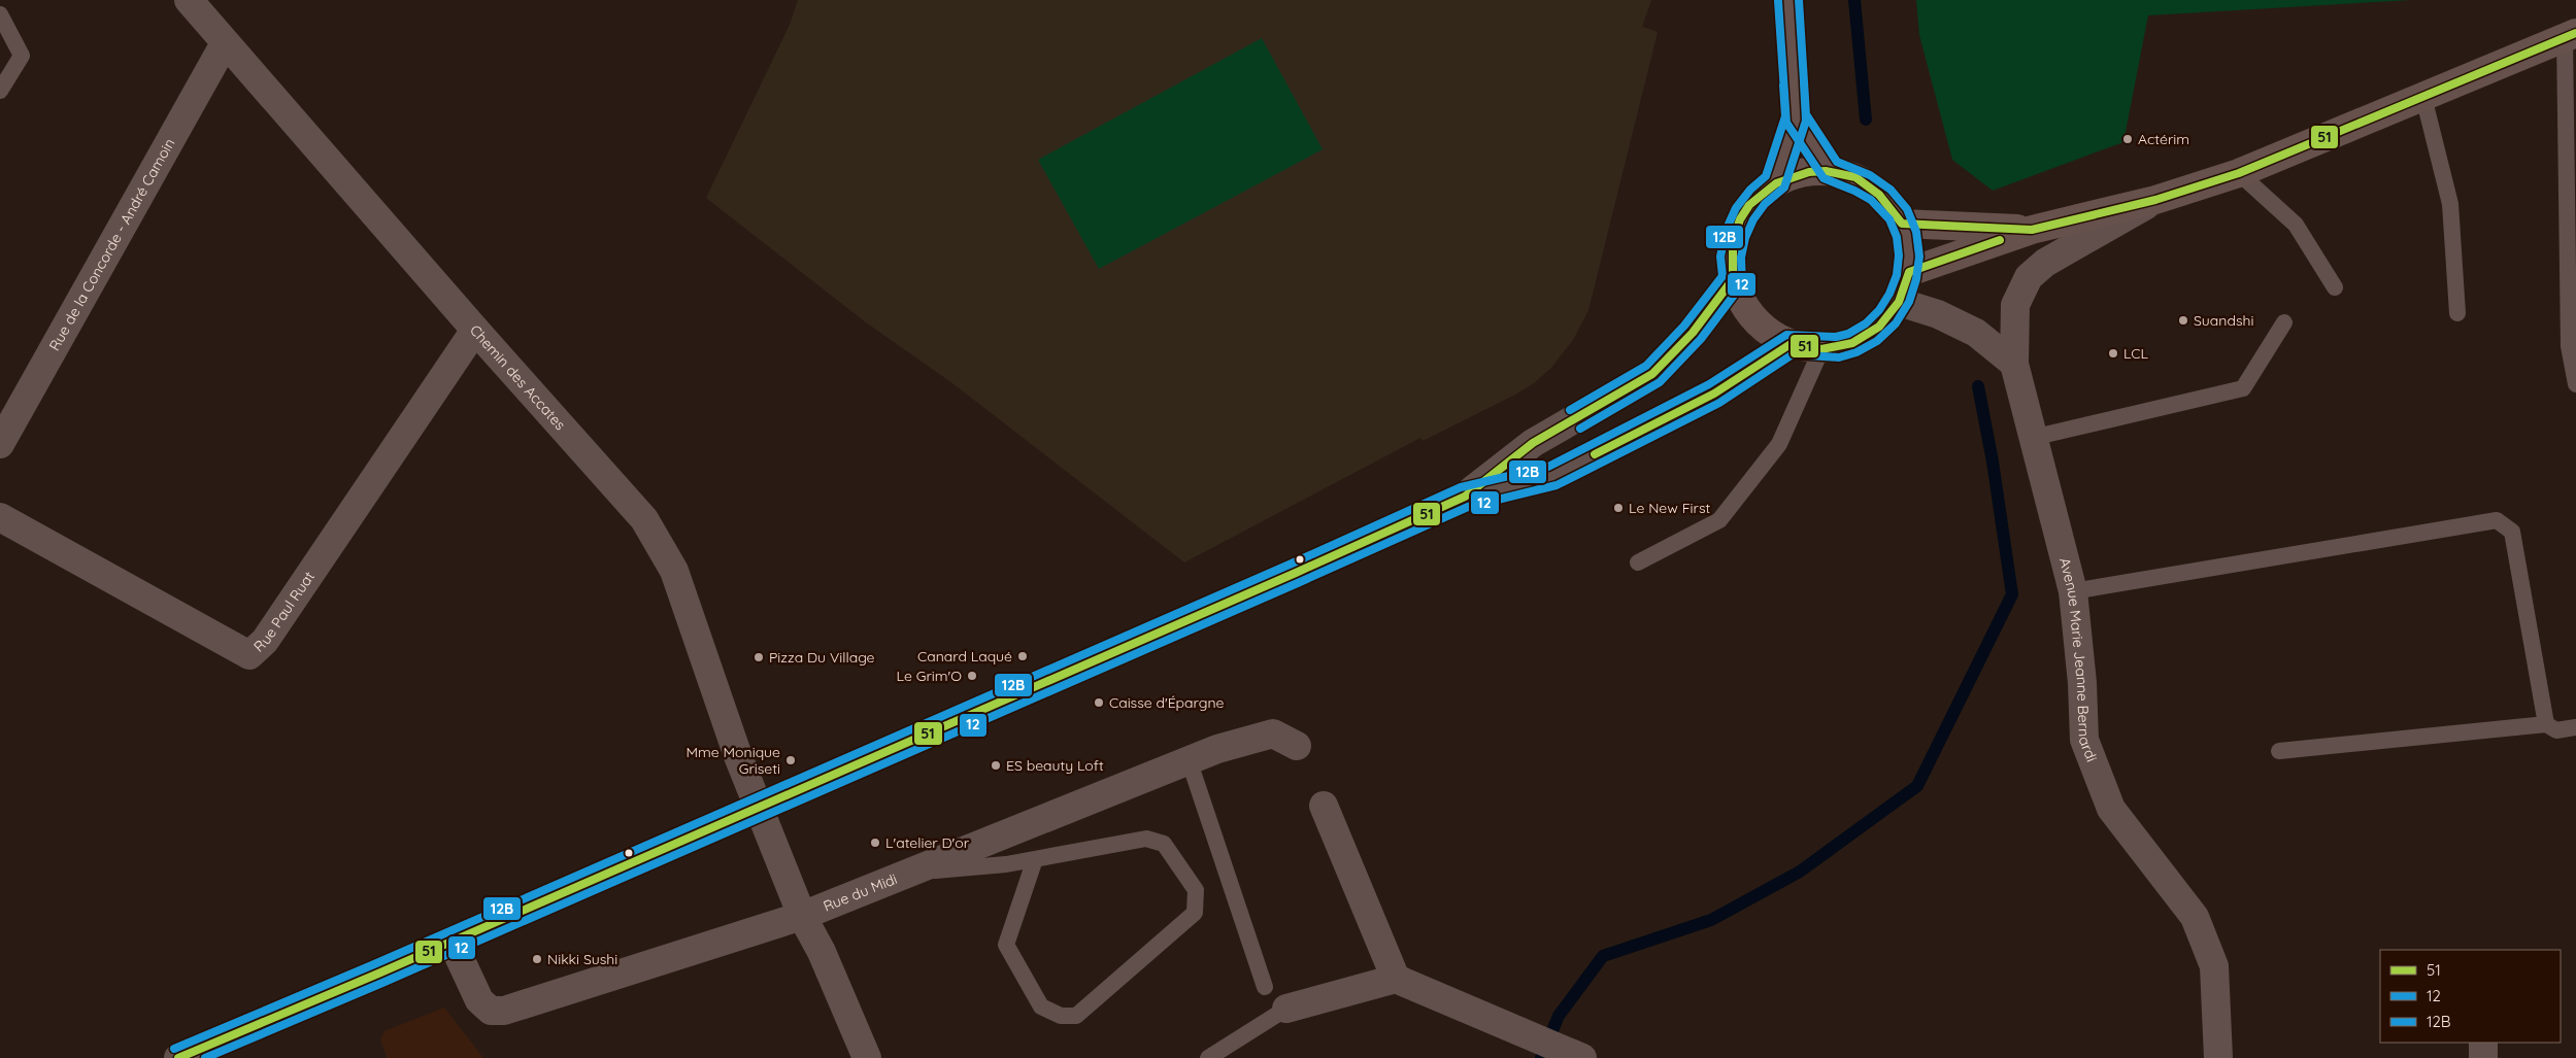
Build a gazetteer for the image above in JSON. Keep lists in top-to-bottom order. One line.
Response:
{"streets":{"street":["Rue de la Concorde - André Camoin","Chemin des Accates","Rue Paul Ruat","Avenue Marie Jeanne Bernardi","Rue du Midi"]},"crossings":[["Rue de la Concorde - André Camoin","Chemin des Accates"],["Chemin des Accates","Rue Paul Ruat"],["Chemin des Accates","Rue du Midi"]],"places":["Actérim","Suandshi","LCL","Le New First","Canard Laqué","Pizza Du Village","Le Grim'O","Caisse d'Épargne","Mme Monique Griseti","ES beauty Loft","L'atelier D'or","Nikki Sushi"],"lines":["transit line 12","transit line 12B","transit line 51"],"legend":["51","12","12B"]}
